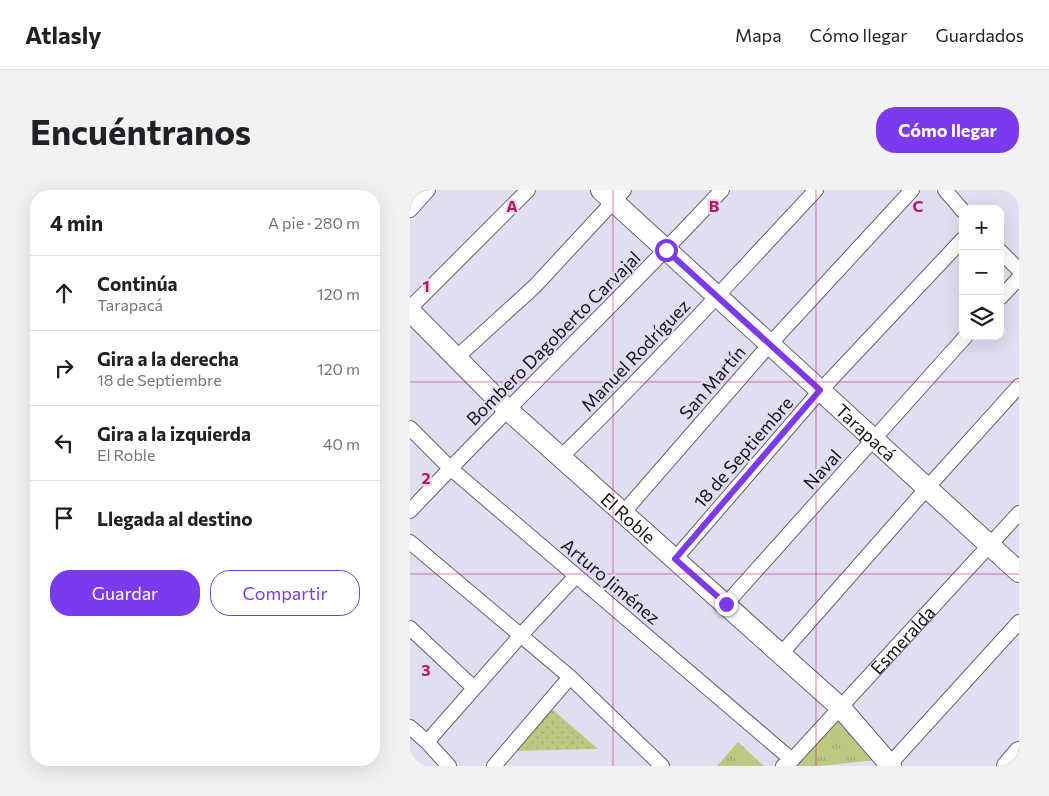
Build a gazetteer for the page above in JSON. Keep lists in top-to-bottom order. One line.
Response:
{"streets":{"street":["Bombero Dagoberto Carvajal","Manuel Rodríguez","San Martín","Tarapacá","18 de Septiembre","Naval","El Roble","Arturo Jiménez","Esmeralda"]},"crossings":[["Bombero Dagoberto Carvajal","Tarapacá"],["Bombero Dagoberto Carvajal","El Roble"],["Bombero Dagoberto Carvajal","Arturo Jiménez"],["Manuel Rodríguez","Tarapacá"],["Manuel Rodríguez","El Roble"],["San Martín","Tarapacá"],["San Martín","El Roble"],["Tarapacá","18 de Septiembre"],["Tarapacá","Naval"],["Tarapacá","Esmeralda"],["18 de Septiembre","El Roble"],["Naval","El Roble"],["El Roble","Esmeralda"],["Arturo Jiménez","Esmeralda"]],"page":{"header":"Atlasly","nav":["Mapa","Cómo llegar","Guardados"],"buttons":["Cómo llegar",["Guardar","Compartir"]],"title":"Encuéntranos","heading":["4 min","A pie · 280 m"],"map_buttons":["+","−"],"list":[["Continúa","Tarapacá","120 m"],["Gira a la derecha","18 de Septiembre","120 m"],["Gira a la izquierda","El Roble","40 m"],"Llegada al destino"]},"grid":{"columns":["A","B","C"],"rows":["1","2","3"]}}
